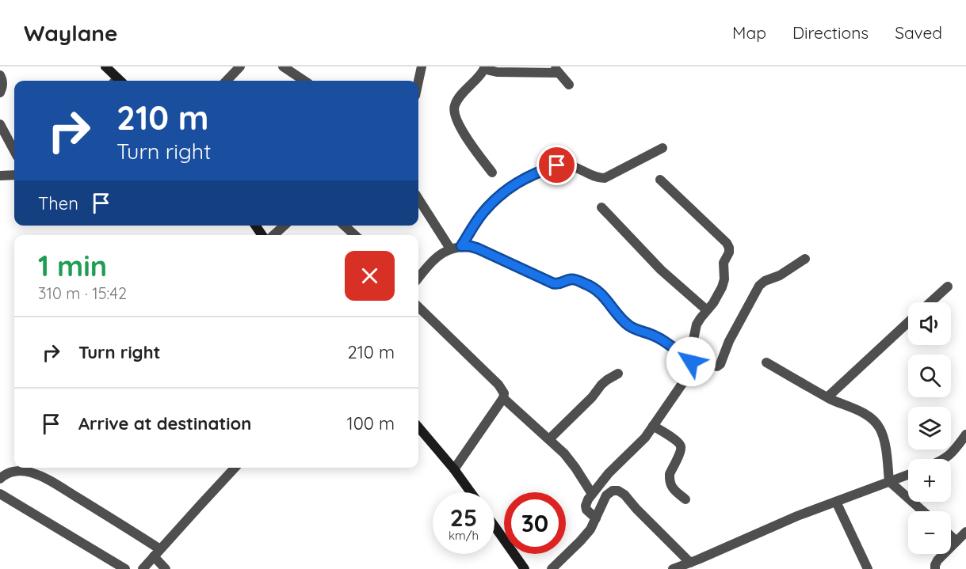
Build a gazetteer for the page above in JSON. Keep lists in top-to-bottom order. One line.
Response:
{"page":{"header":"Waylane","nav":["Map","Directions","Saved"],"turn":["210 m","Turn right"],"then":"Then","heading":["1 min","310 m · 15:42"],"map_buttons":["+","−"],"list":[{"name":"Turn right","value":"210 m"},{"name":"Arrive at destination","value":"100 m"}],"speed":"25 km/h","limit":"30"}}
